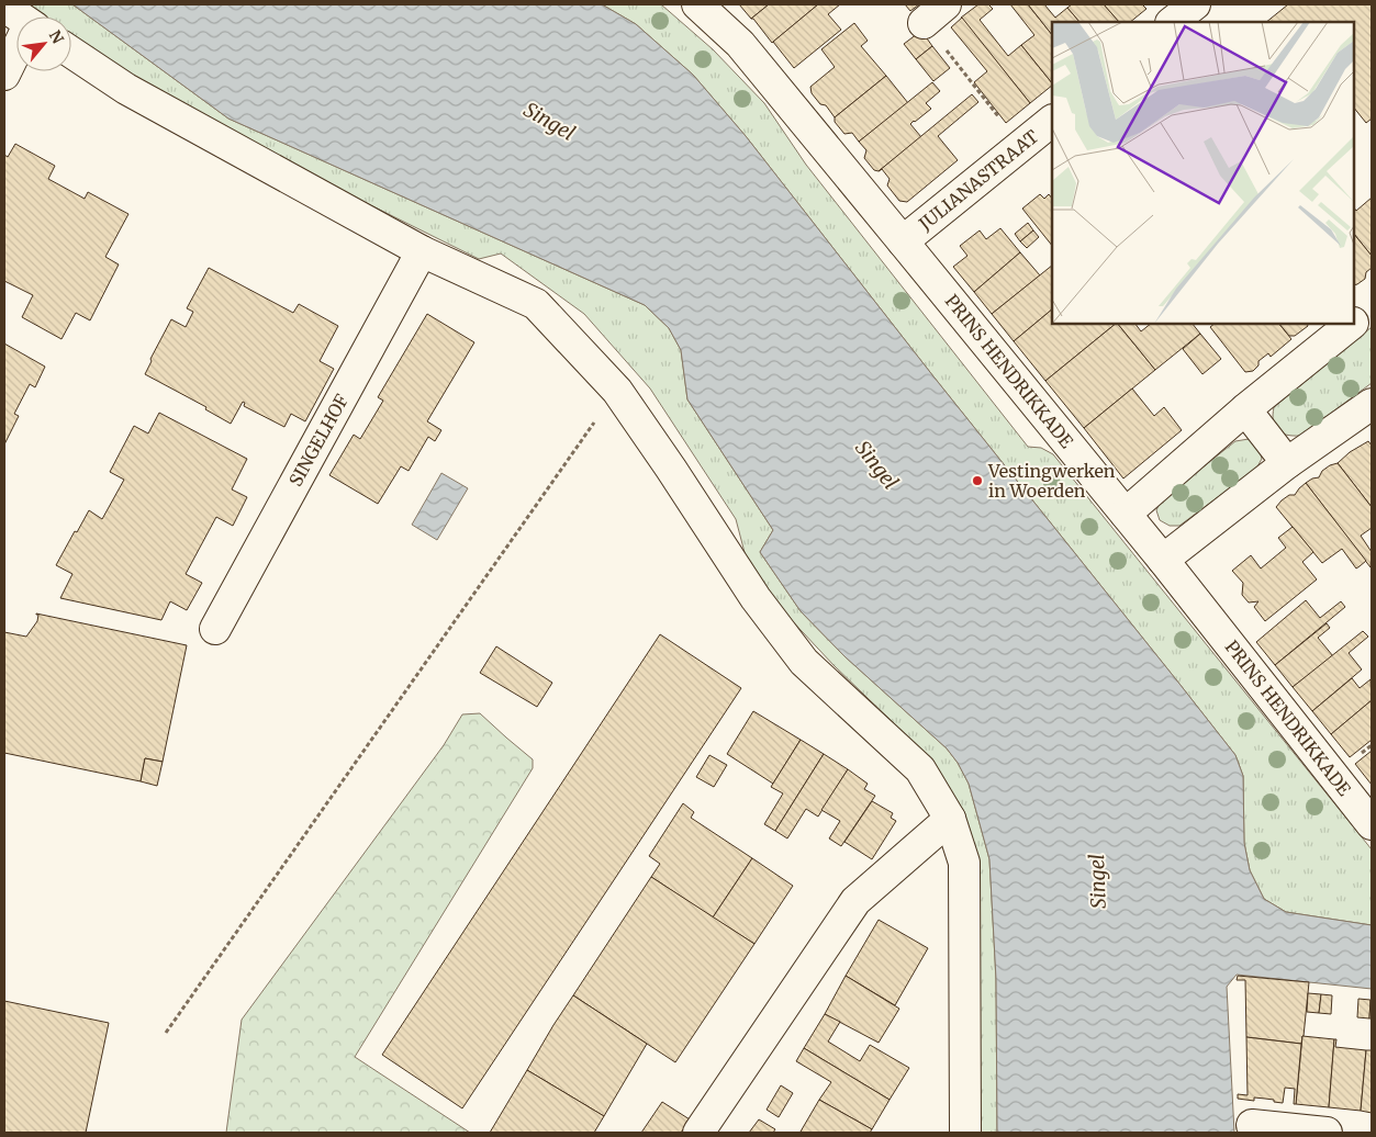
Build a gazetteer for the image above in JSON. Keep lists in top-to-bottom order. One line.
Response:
{"streets":{"street":["JULIANASTRAAT","PRINS HENDRIKKADE","SINGELHOF"]},"crossings":[["JULIANASTRAAT","PRINS HENDRIKKADE"]],"water":["Singel"],"places":["Vestingwerken in Woerden"],"north":"top right"}
